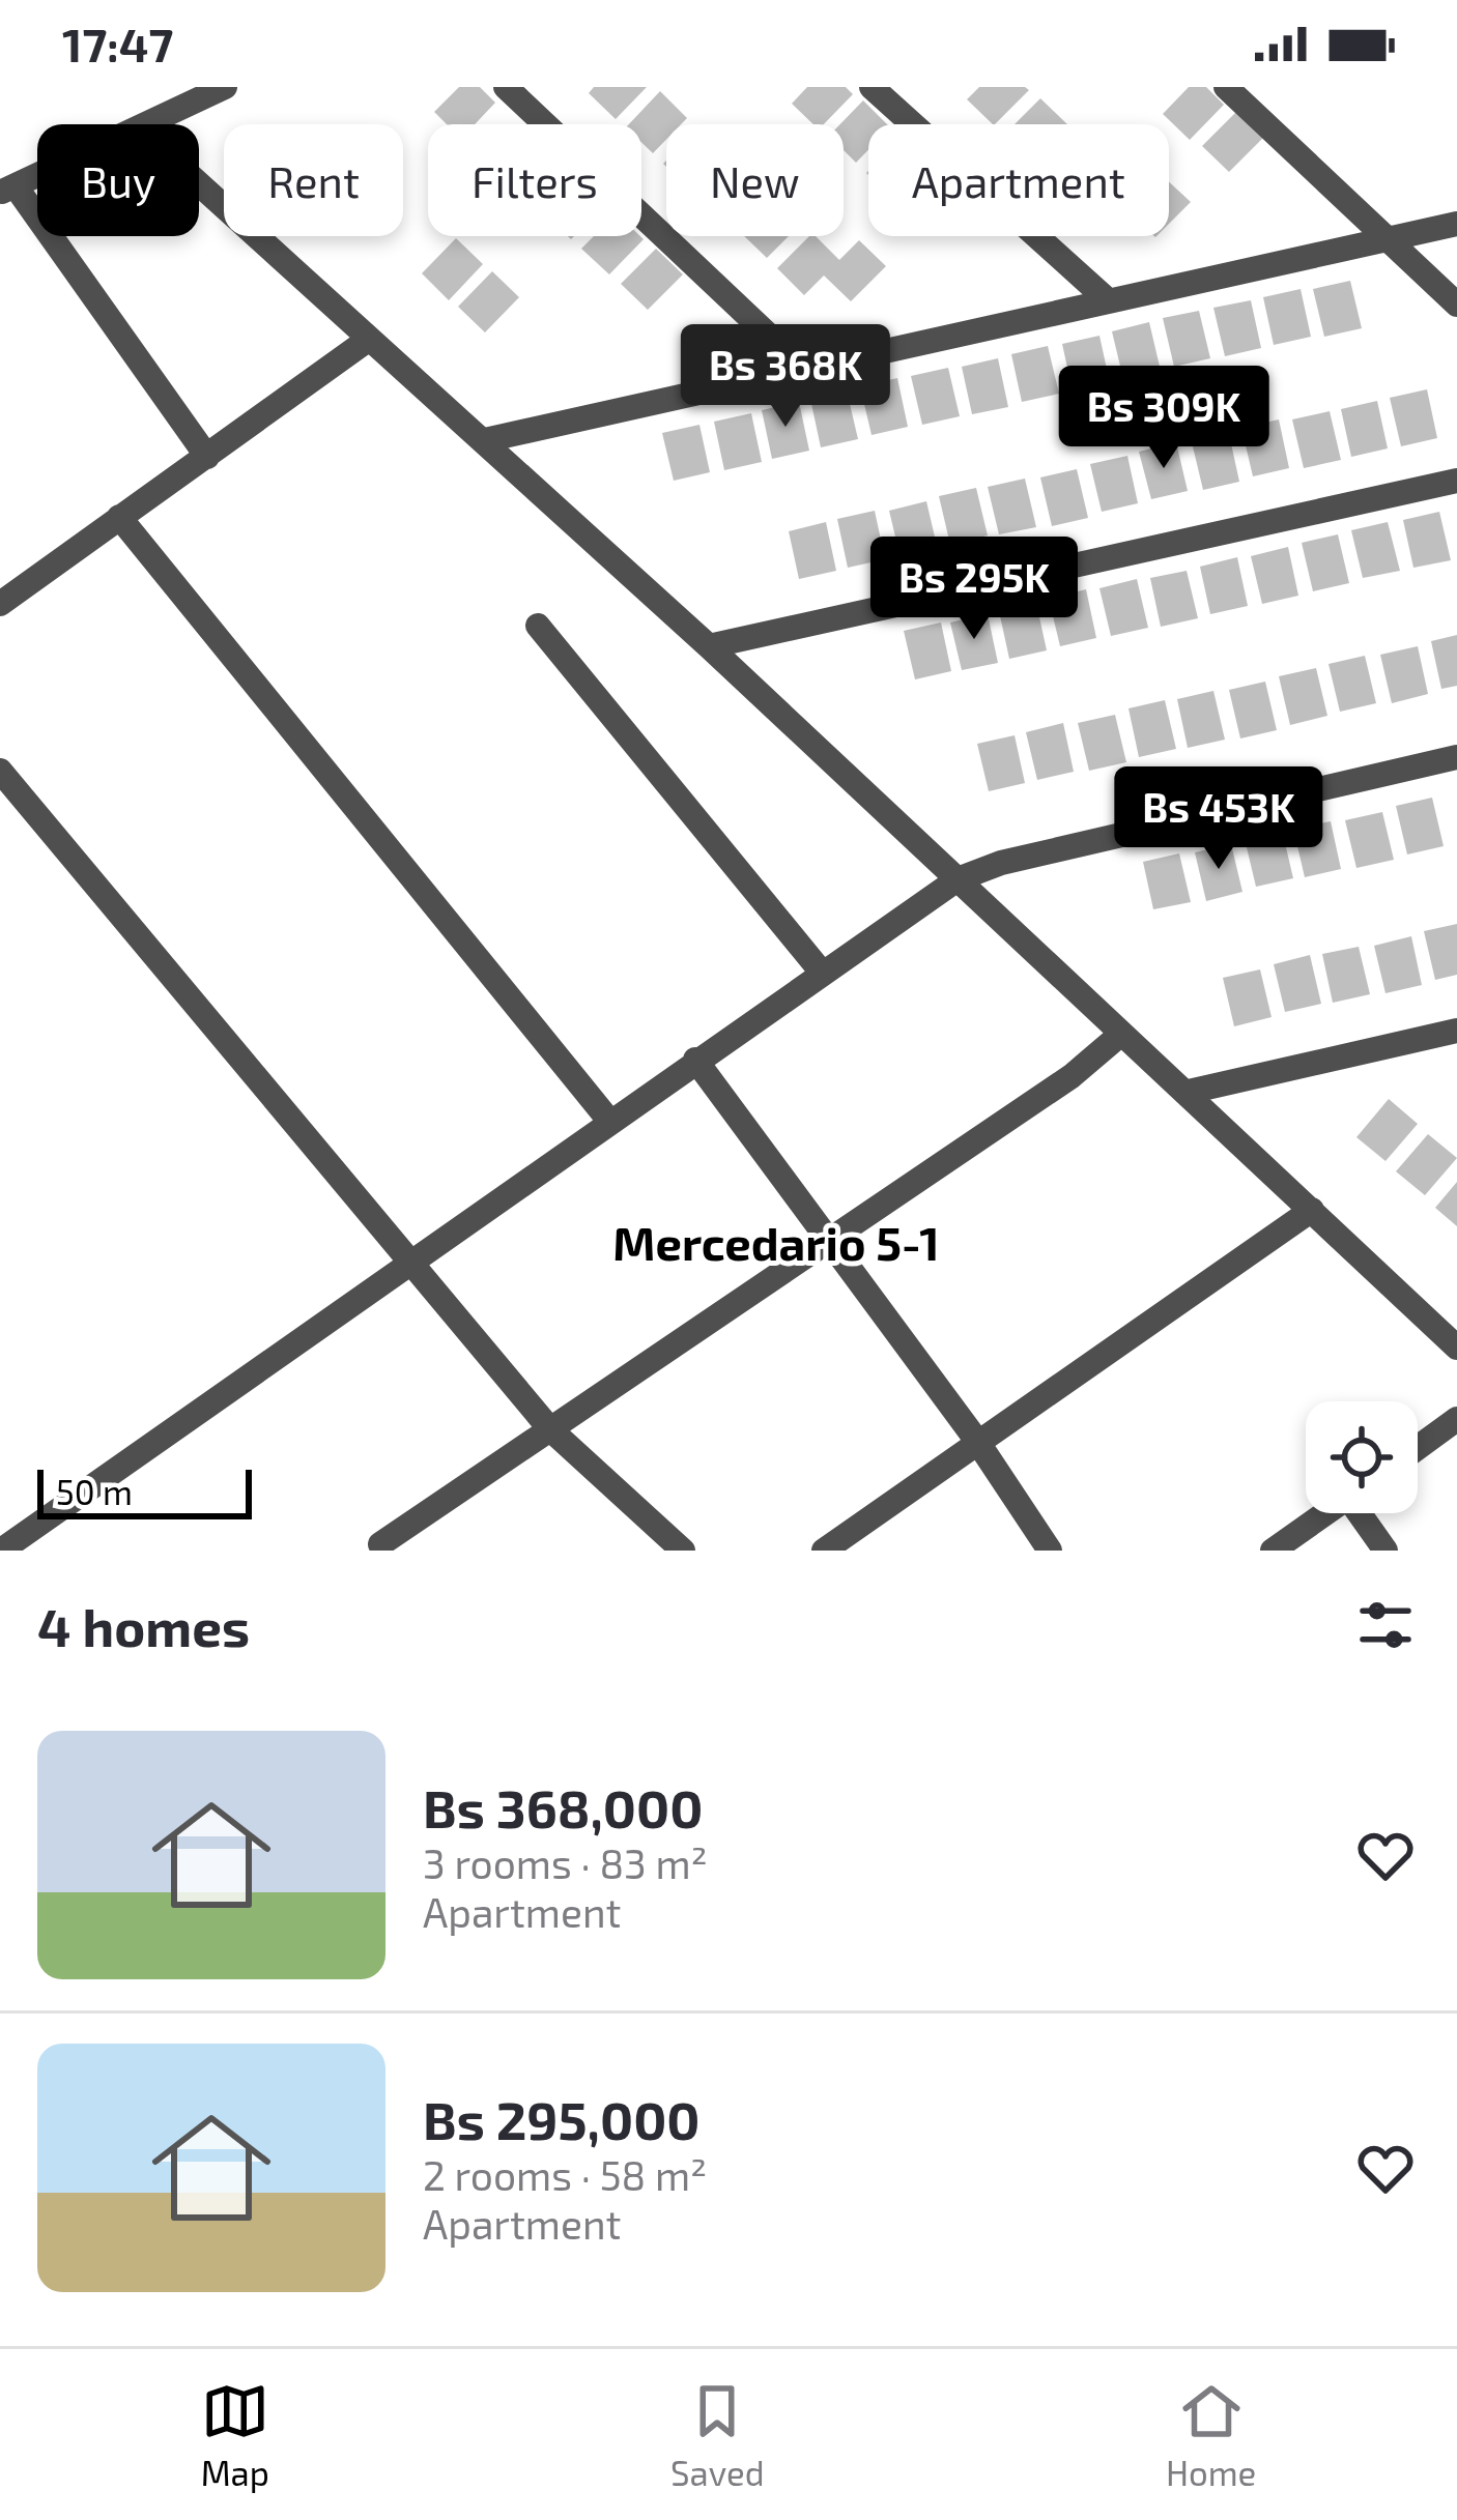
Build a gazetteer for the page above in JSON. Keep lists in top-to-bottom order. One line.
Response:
{"districts":["Mercedario 5-1"],"scale_bar":"50 m","page":{"status":"17:47","chip":["Buy","Rent","Filters","New","Apartment"],"price":["Bs 368K","Bs 309K","Bs 295K","Bs 453K"],"scale":"50 m","heading":"4 homes","list":[{"name":"Bs 368,000","note":"3 rooms · 83 m² · Apartment"},{"name":"Bs 295,000","note":"2 rooms · 58 m² · Apartment"}],"tabs":["Map","Saved","Home"]}}
